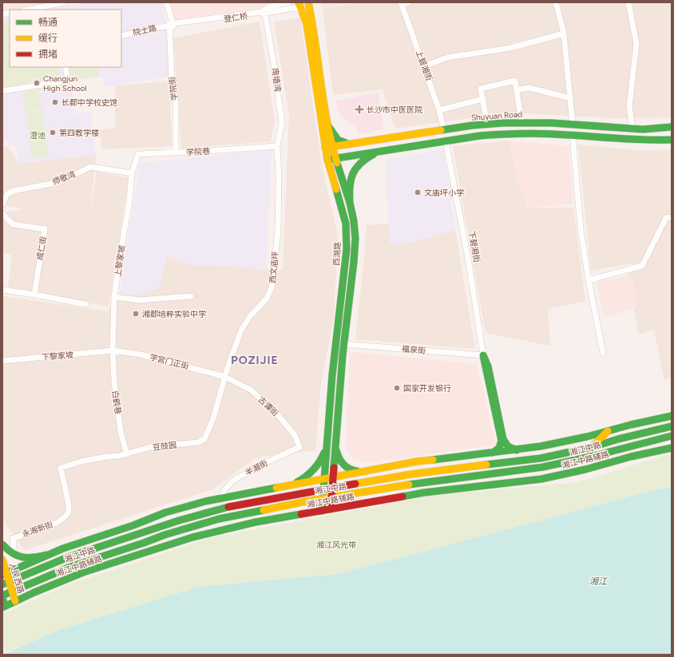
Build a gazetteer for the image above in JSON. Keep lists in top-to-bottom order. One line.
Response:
{"streets":{"main road":["Shuyuan Road","下碧湘街","西湖路","湘江中路","湘江中路辅路","人民西路"],"street":["登仁桥","院士路","上碧湘街","南墙湾","学院街","学院巷","师敬湾","成仁街","上黎家坡","西文庙坪","福泉街","下黎家坡","学宫门正街","白鹤巷","古谭街","豆豉园","半湘街","永湘新街"]},"crossings":[["登仁桥","院士路"],["登仁桥","南墙湾"],["登仁桥","学院街"],["登仁桥","西湖路"],["院士路","学院街"],["上碧湘街","Shuyuan Road"],["南墙湾","学院巷"],["南墙湾","西文庙坪"],["学院街","学院巷"],["Shuyuan Road","西湖路"],["学院巷","师敬湾"],["学院巷","上黎家坡"],["学院巷","西文庙坪"],["师敬湾","上黎家坡"],["下碧湘街","福泉街"],["西湖路","湘江中路"],["西湖路","湘江中路辅路"],["上黎家坡","下黎家坡"],["上黎家坡","学宫门正街"],["上黎家坡","白鹤巷"],["西文庙坪","学宫门正街"],["西文庙坪","古谭街"],["西文庙坪","豆豉园"],["下黎家坡","学宫门正街"],["下黎家坡","白鹤巷"],["学宫门正街","白鹤巷"],["学宫门正街","古谭街"],["学宫门正街","豆豉园"],["白鹤巷","豆豉园"],["古谭街","豆豉园"],["古谭街","半湘街"],["豆豉园","永湘新街"],["湘江中路","人民西路"],["湘江中路辅路","人民西路"]],"districts":["POZIJIE"],"water":["湘江"],"parks":["澄池","湘江风光带"],"places":{"other":["Changjun High School","长郡中学校史馆","第四教学楼","文庙坪小学","湘郡培粹实验中学","国家开发银行"],"health":["长沙市中医医院"]},"legend":["畅通","缓行","拥堵"]}
